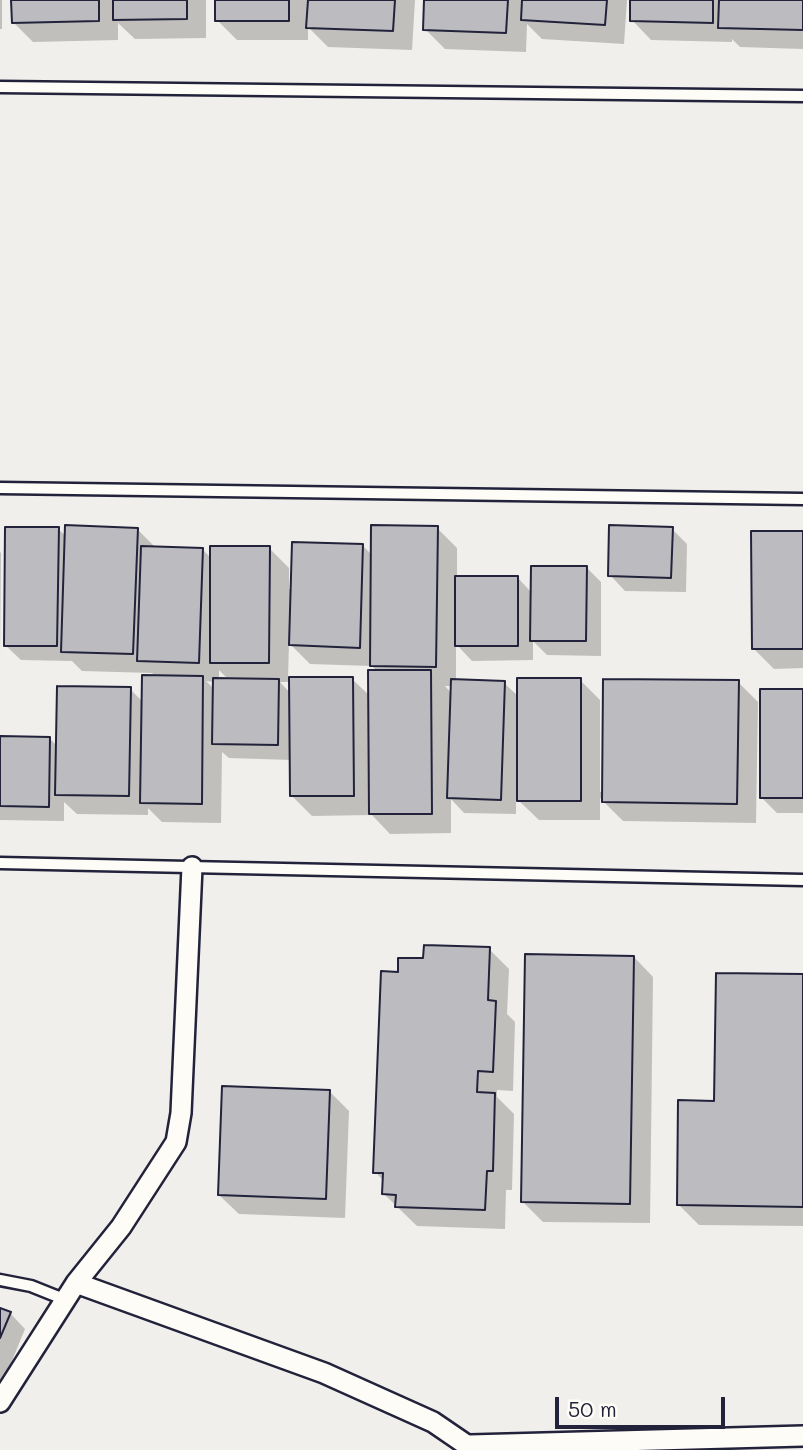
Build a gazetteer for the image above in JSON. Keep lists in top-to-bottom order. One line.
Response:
{"scale_bar":"50 m"}
